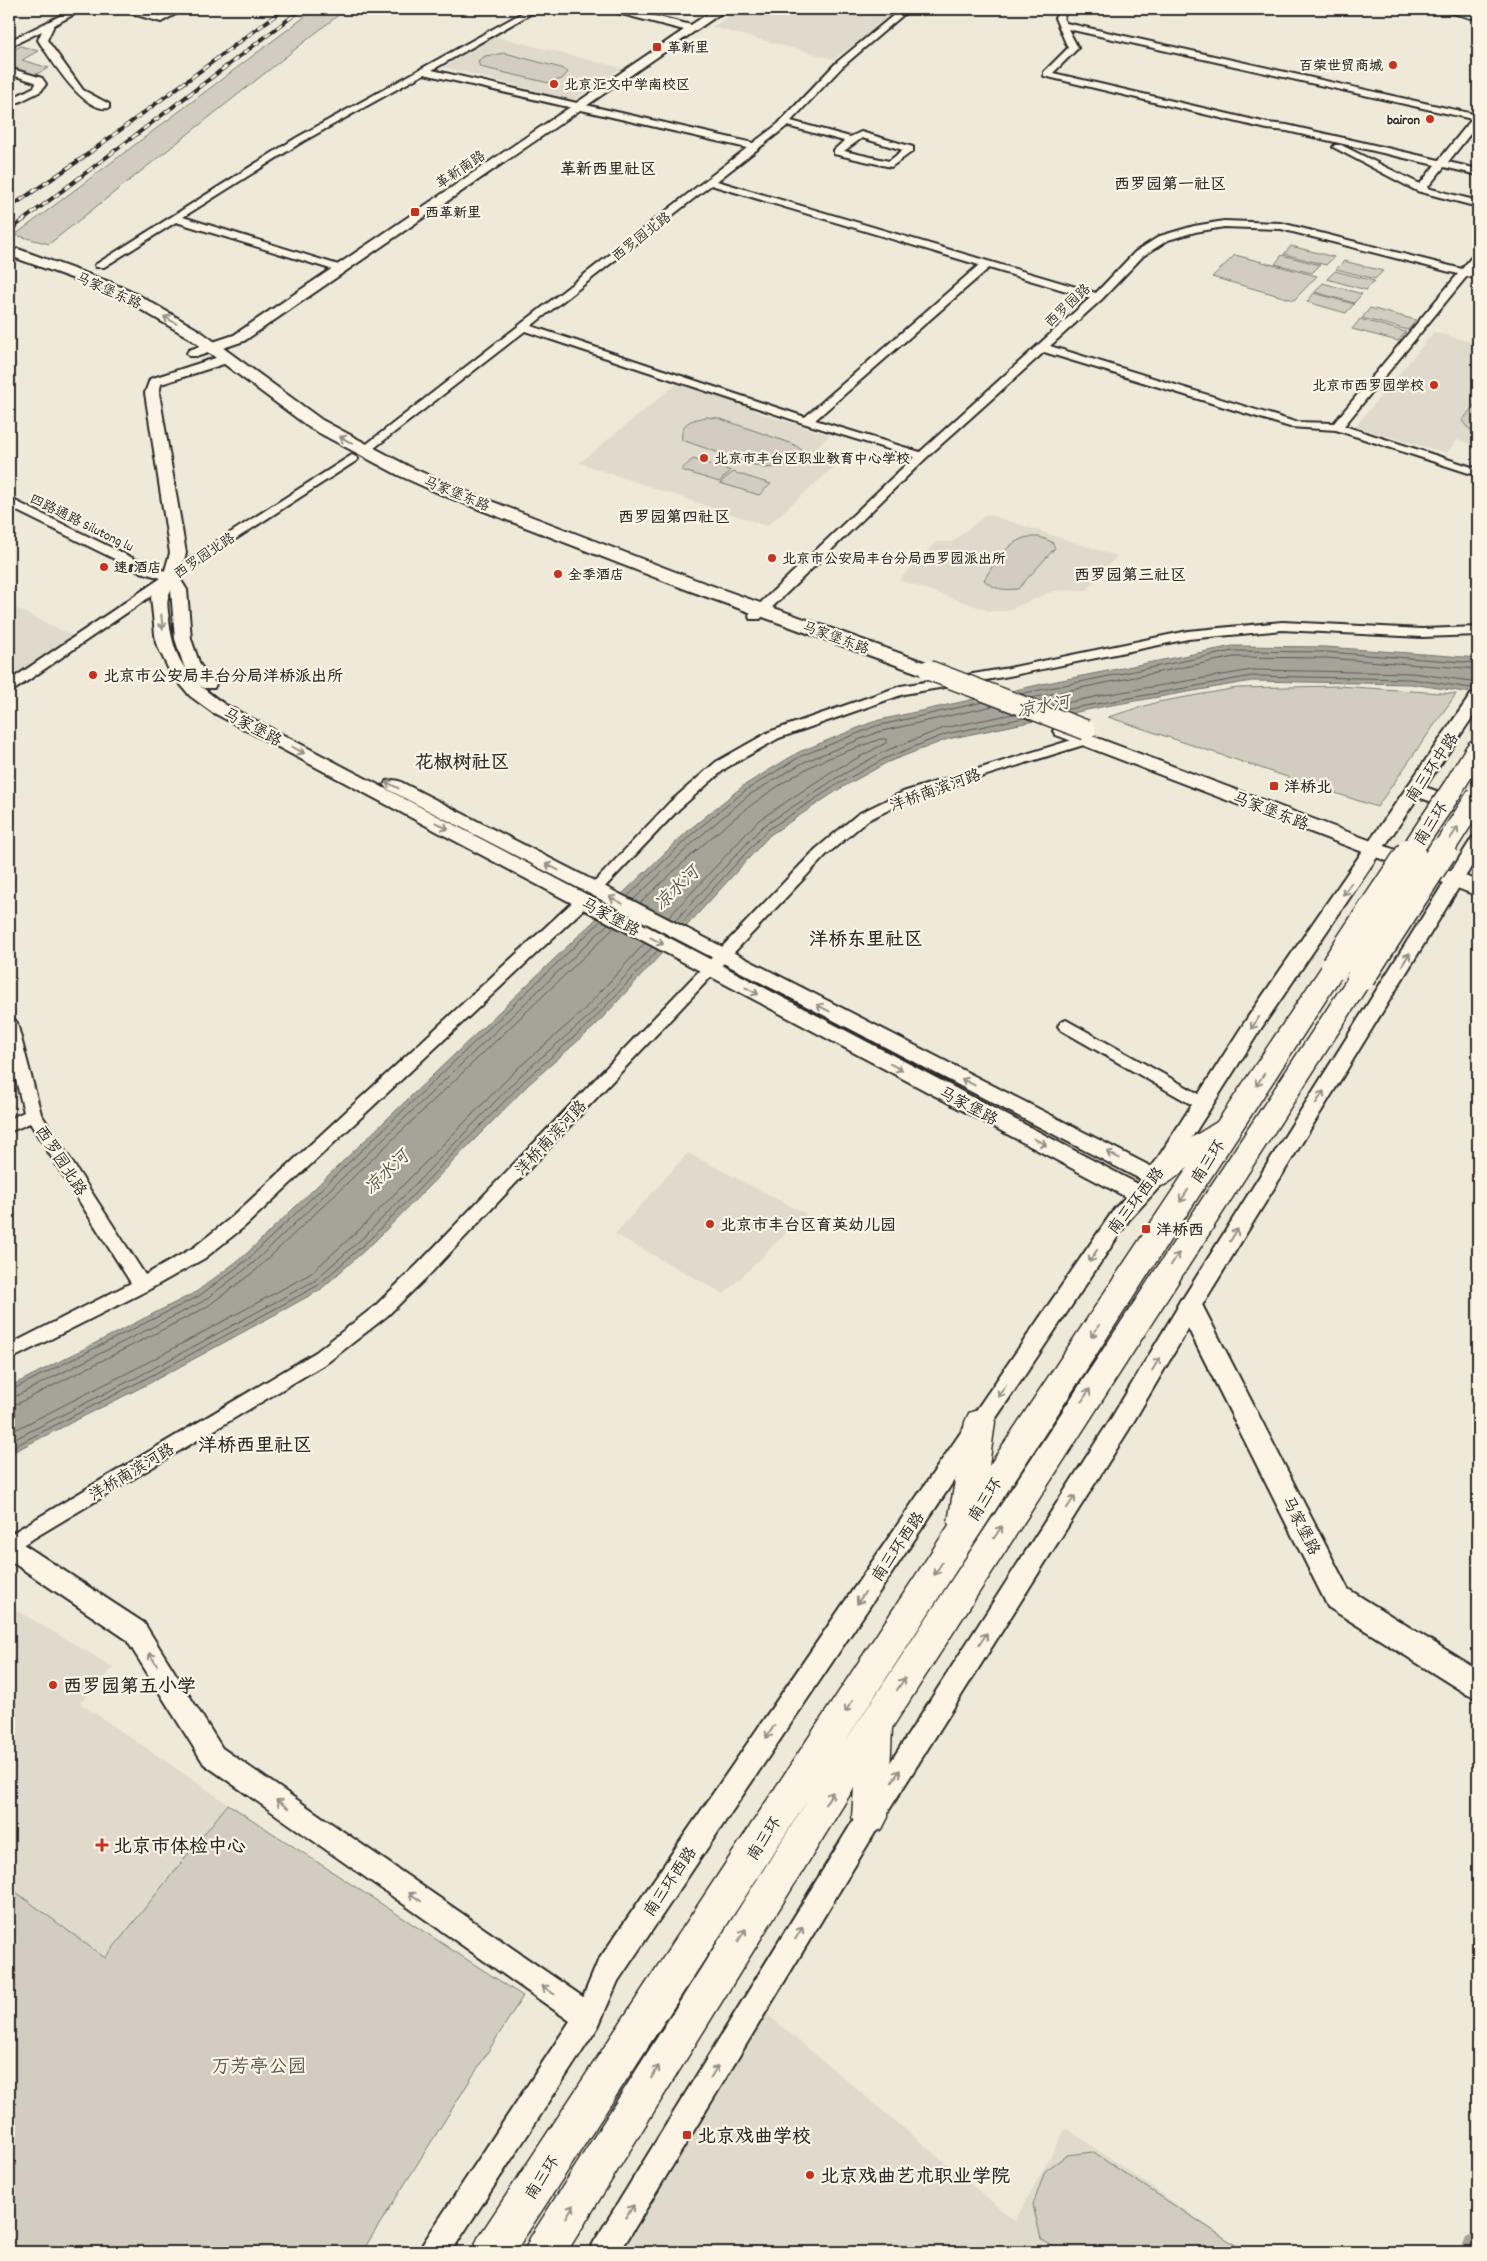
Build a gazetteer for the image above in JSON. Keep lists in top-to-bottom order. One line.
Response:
{"streets":{"highway":["南三环"],"main road":["马家堡东路","马家堡路"],"street":["革新南路","西罗园北路","西罗园路","四路通路 Silutong lu","南三环中路","洋桥南滨河路","南三环西路"]},"crossings":[["革新南路","马家堡东路"],["革新南路","马家堡路"],["西罗园北路","马家堡东路"],["西罗园北路","四路通路 Silutong lu"],["西罗园北路","马家堡路"],["马家堡东路","西罗园路"],["马家堡东路","南三环中路"],["马家堡东路","洋桥南滨河路"],["马家堡东路","南三环西路"],["四路通路 Silutong lu","马家堡路"],["马家堡路","洋桥南滨河路"],["马家堡路","南三环西路"],["南三环中路","南三环西路"]],"districts":["革新西里社区","西罗园第一社区","西罗园第四社区","西罗园第三社区","花椒树社区","洋桥东里社区","洋桥西里社区"],"water":["凉水河"],"parks":["万芳亭公园"],"places":{"transit":["革新里","西革新里","洋桥北","洋桥西","北京戏曲学校"],"other":["百荣世贸商城","北京汇文中学南校区","bairon","北京市西罗园学校","北京市丰台区职业教育中心学校","北京市公安局丰台分局西罗园派出所","速8酒店","全季酒店","北京市公安局丰台分局洋桥派出所","北京市丰台区育英幼儿园","西罗园第五小学","北京戏曲艺术职业学院"],"health":["北京市体检中心"]}}
